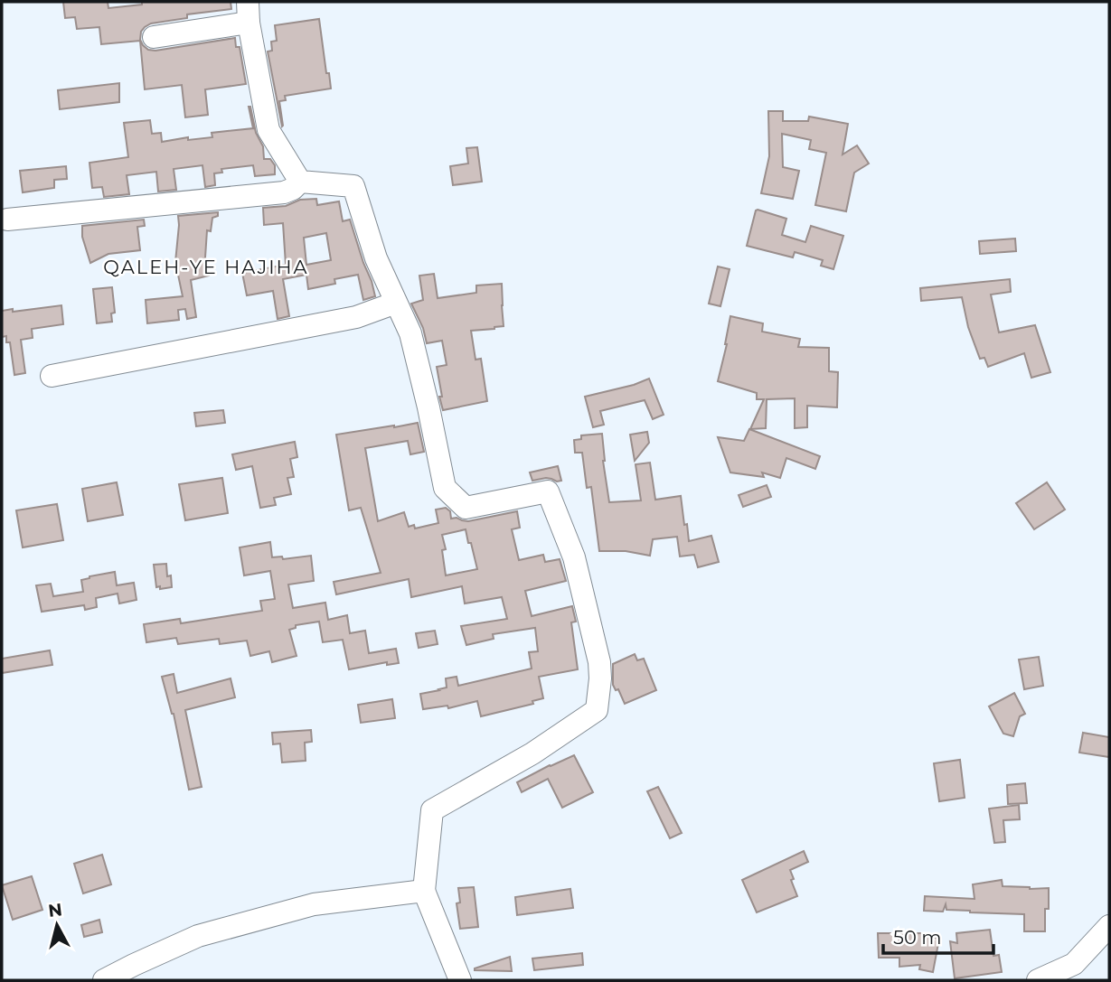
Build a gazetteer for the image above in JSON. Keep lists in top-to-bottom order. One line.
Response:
{"districts":["QALEH-YE HAJIHA"],"scale_bar":"50 m","north":"top"}
